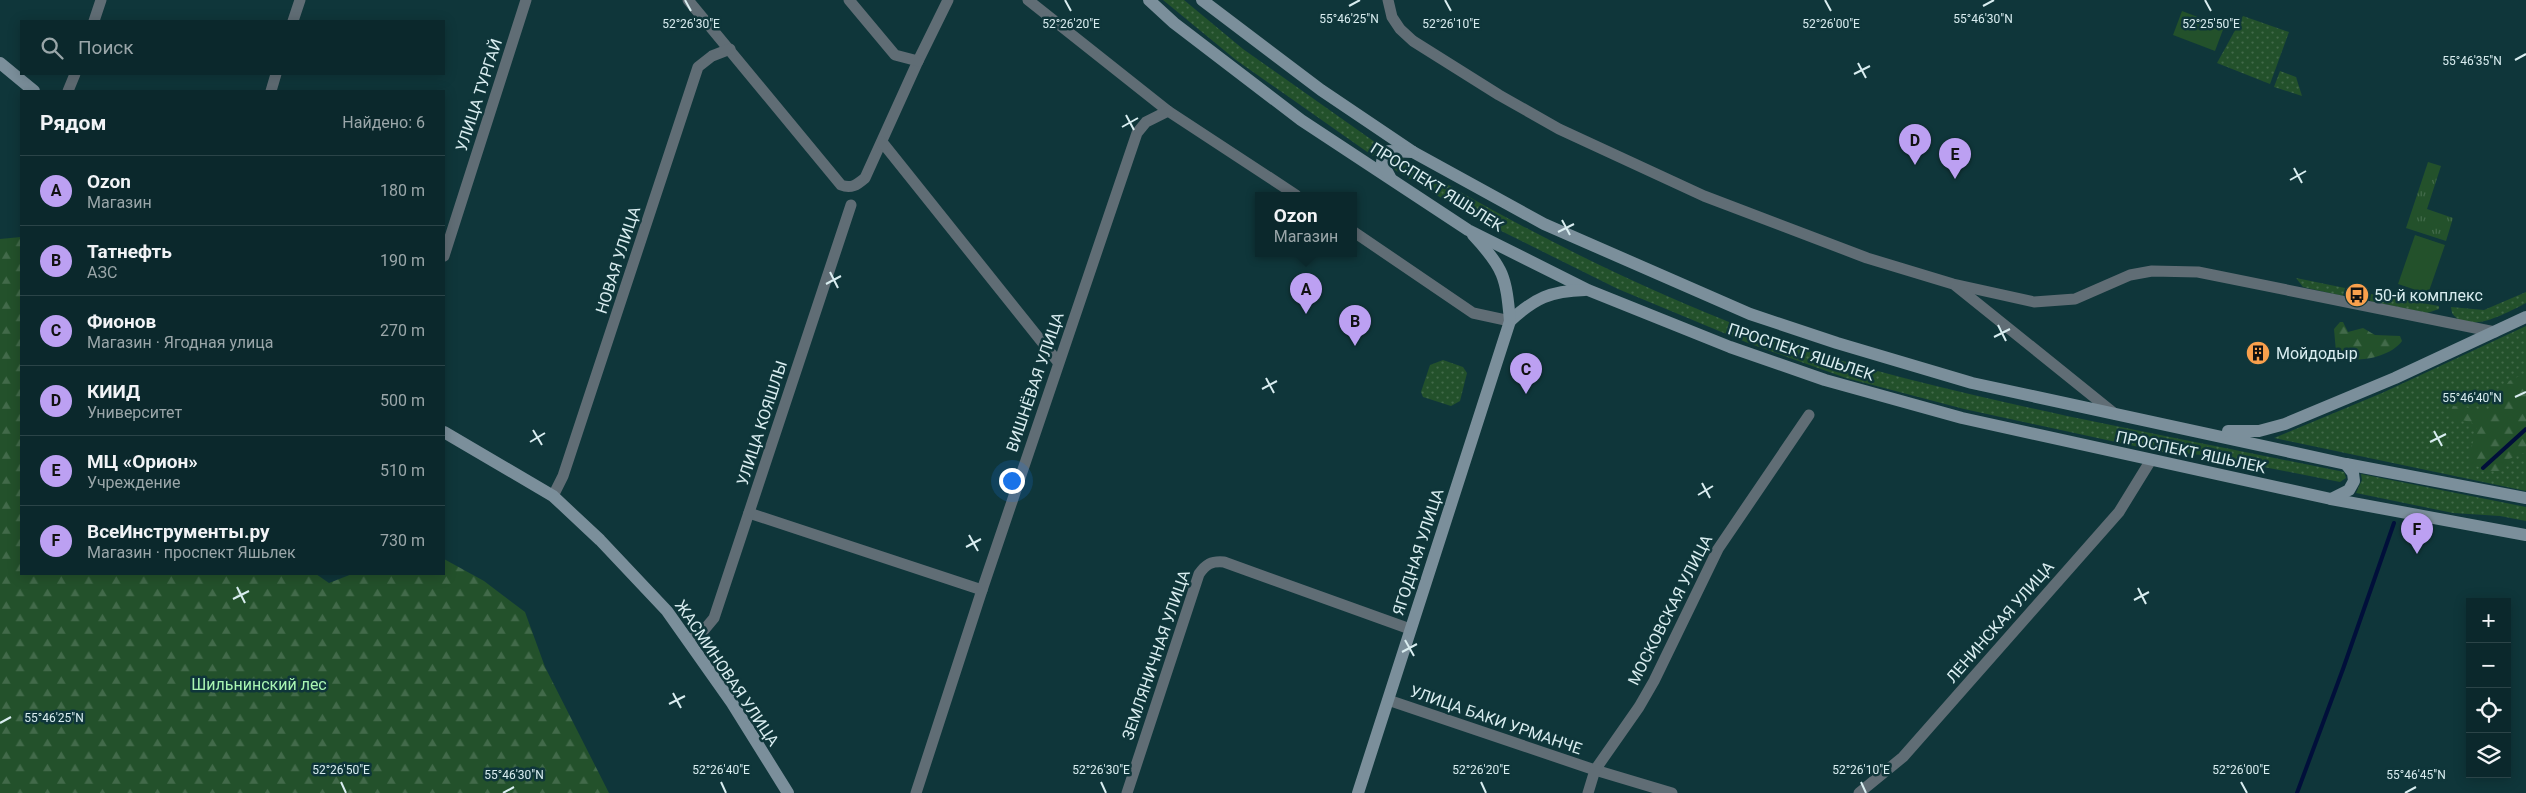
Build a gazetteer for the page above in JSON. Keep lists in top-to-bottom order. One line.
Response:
{"streets":{"main road":["ПРОСПЕКТ ЯШЬЛЕК","ЯГОДНАЯ УЛИЦА","ЖАСМИНОВАЯ УЛИЦА"],"street":["УЛИЦА ТУРГАЙ","НОВАЯ УЛИЦА","ВИШНЁВАЯ УЛИЦА","УЛИЦА КОЯШЛЫ","МОСКОВСКАЯ УЛИЦА","ЛЕНИНСКАЯ УЛИЦА","ЗЕМЛЯНИЧНАЯ УЛИЦА","УЛИЦА БАКИ УРМАНЧЕ"]},"crossings":[["ПРОСПЕКТ ЯШЬЛЕК","ЛЕНИНСКАЯ УЛИЦА"],["НОВАЯ УЛИЦА","ЖАСМИНОВАЯ УЛИЦА"],["УЛИЦА КОЯШЛЫ","ЖАСМИНОВАЯ УЛИЦА"],["ЯГОДНАЯ УЛИЦА","ЗЕМЛЯНИЧНАЯ УЛИЦА"],["ЯГОДНАЯ УЛИЦА","УЛИЦА БАКИ УРМАНЧЕ"],["МОСКОВСКАЯ УЛИЦА","УЛИЦА БАКИ УРМАНЧЕ"]],"parks":["Шильнинский лес"],"places":{"bus stop":["50-й комплекс"],"building":["Мойдодыр"]},"page":{"search":"Поиск","heading":["Рядом","Найдено: 6"],"pins":["D","E","A","B","C","F"],"list":[{"mark":"A","name":"Ozon","note":"Магазин","value":"180 m"},{"mark":"B","name":"Татнефть","note":"АЗС","value":"190 m"},{"mark":"C","name":"Фионов","note":"Магазин · Ягодная улица","value":"270 m"},{"mark":"D","name":"КИИД","note":"Университет","value":"500 m"},{"mark":"E","name":"МЦ «Орион»","note":"Учреждение","value":"510 m"},{"mark":"F","name":"ВсеИнструменты.ру","note":"Магазин · проспект Яшьлек","value":"730 m"}],"popup":["Ozon","Магазин"],"map_buttons":["+","−"]},"coordinates":["55°46'30\"N","55°46'25\"N","52°26'30\"E","52°26'20\"E","52°26'10\"E","52°26'00\"E","52°25'50\"E","55°46'35\"N","55°46'40\"N","52°26'50\"E","52°26'40\"E","55°46'45\"N"]}
